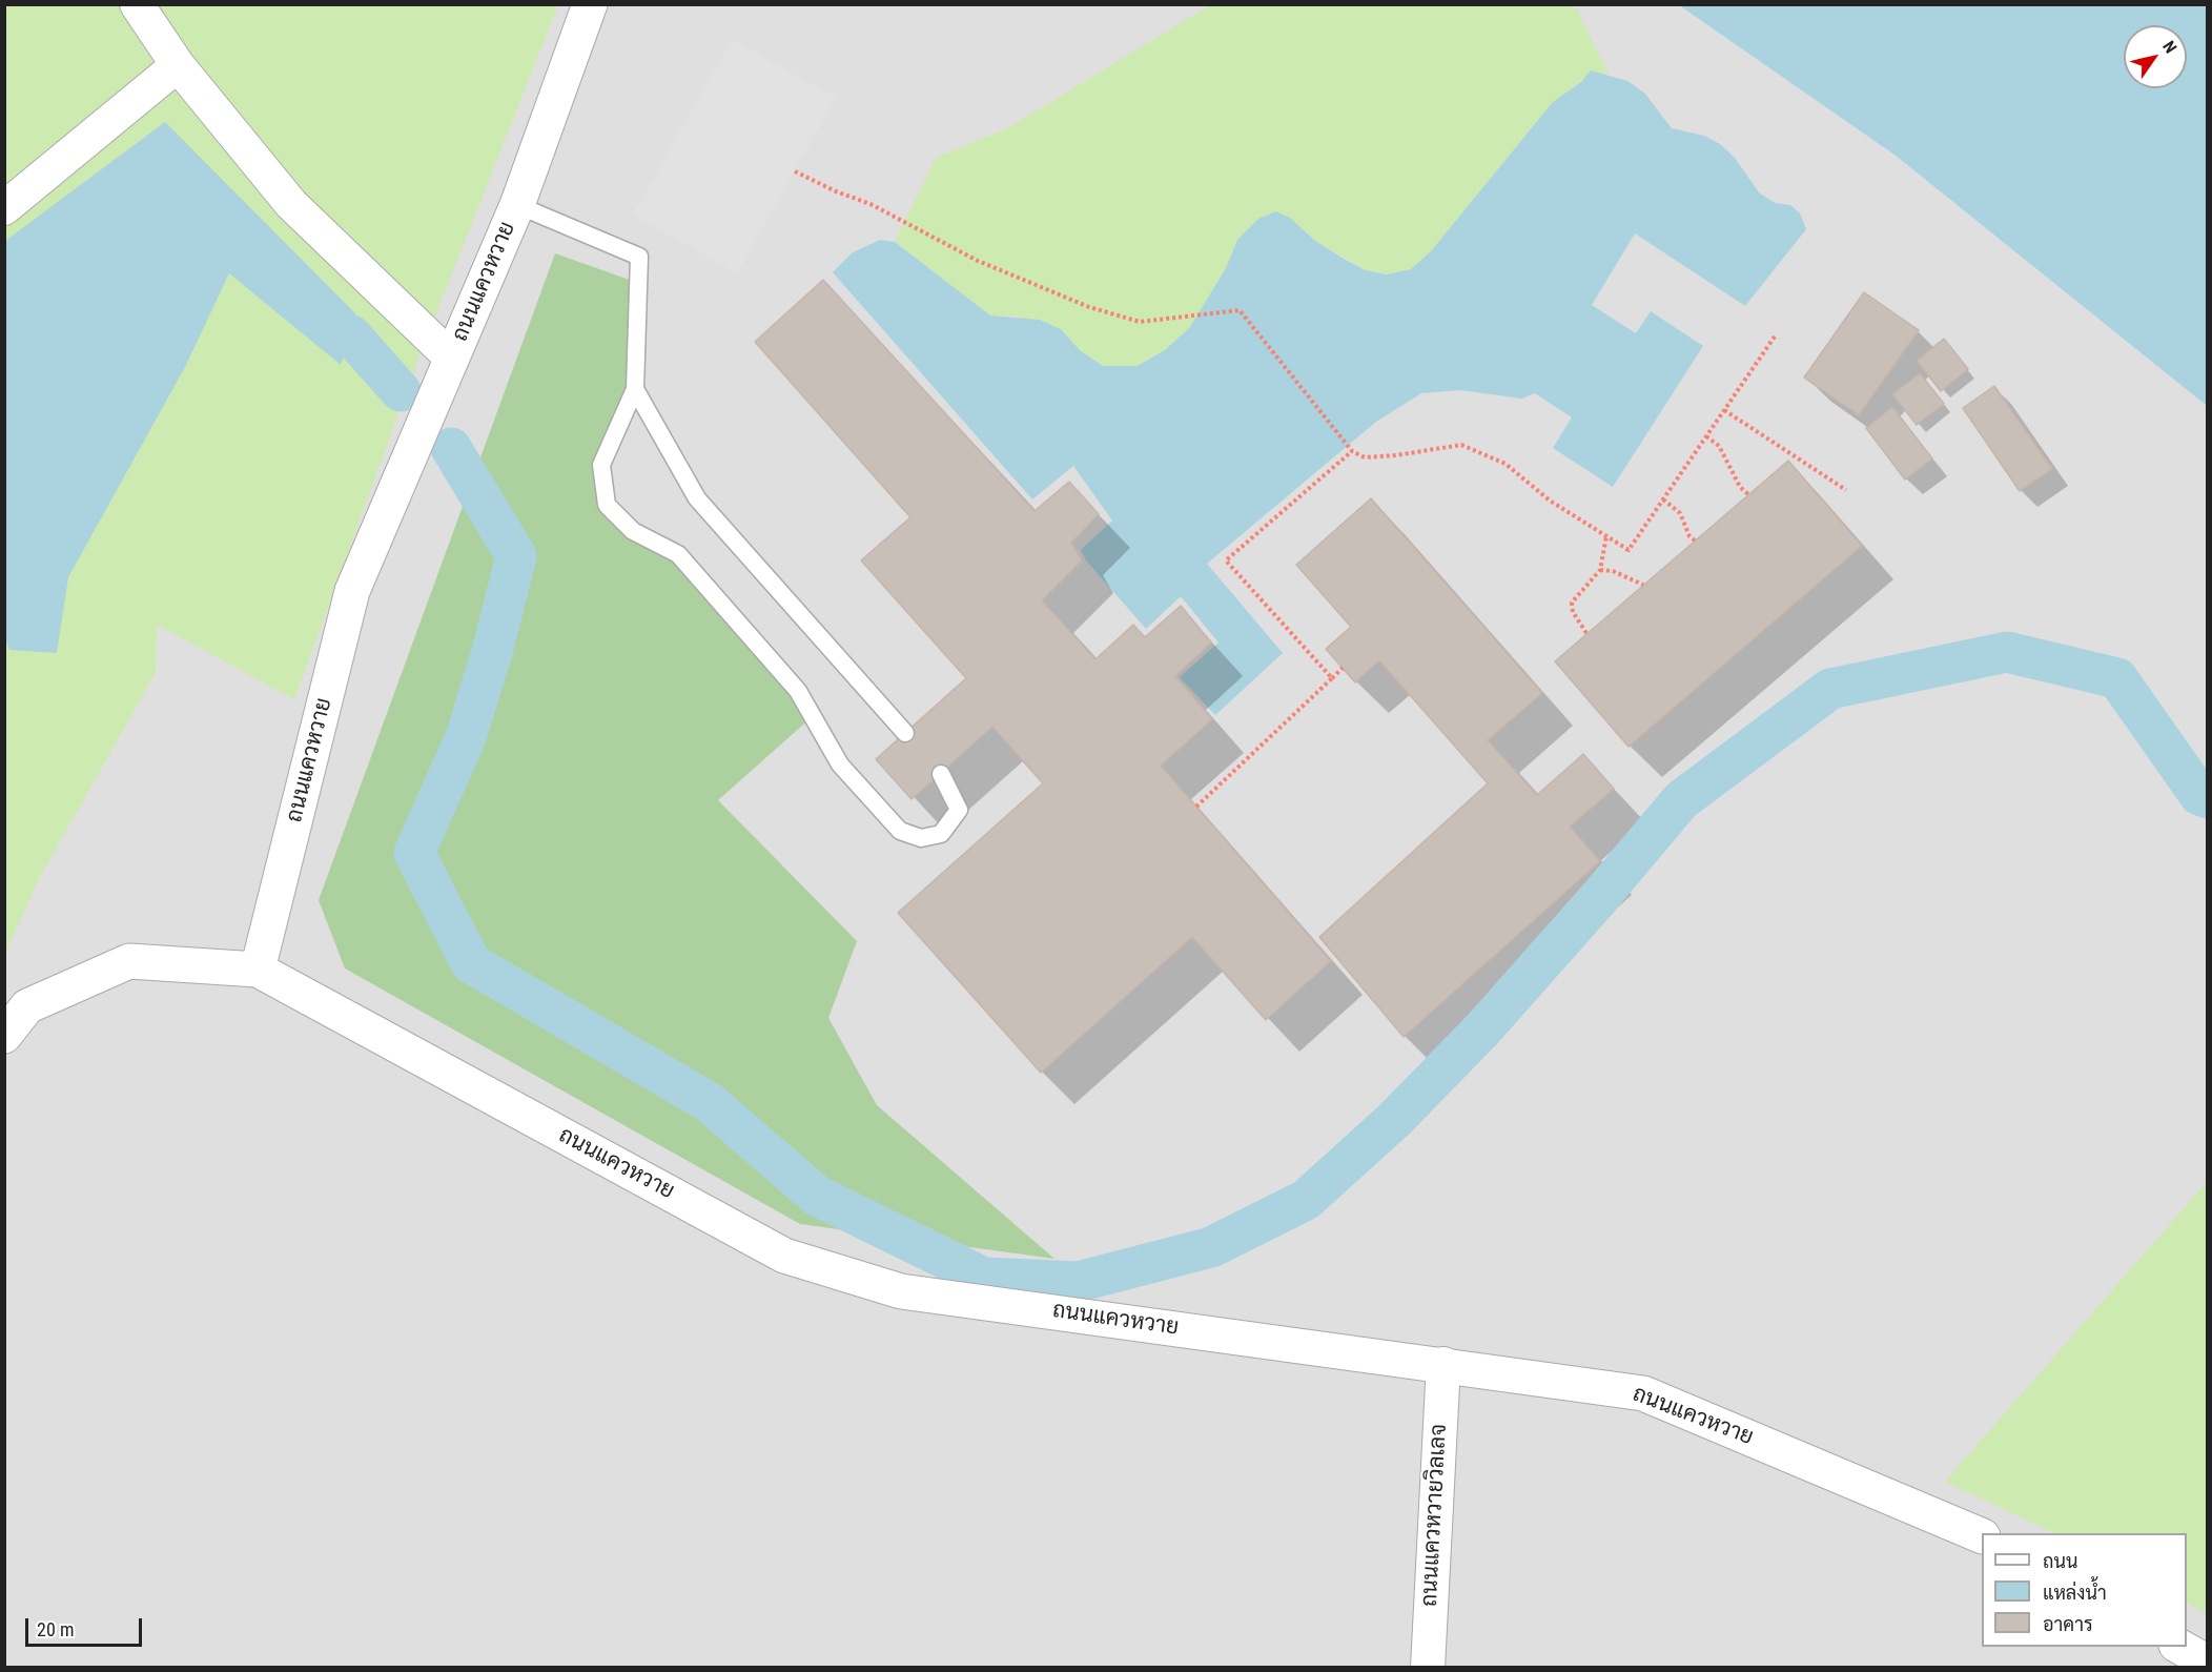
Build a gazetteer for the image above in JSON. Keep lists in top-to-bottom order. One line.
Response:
{"streets":{"street":["ถนนแควหวาย","ถนนแควหวายวิลเลจ"]},"crossings":[["ถนนแควหวาย","ถนนแควหวายวิลเลจ"]],"legend":["ถนน","แหล่งน้ำ","อาคาร"],"scale_bar":"20 m","north":"top right"}
